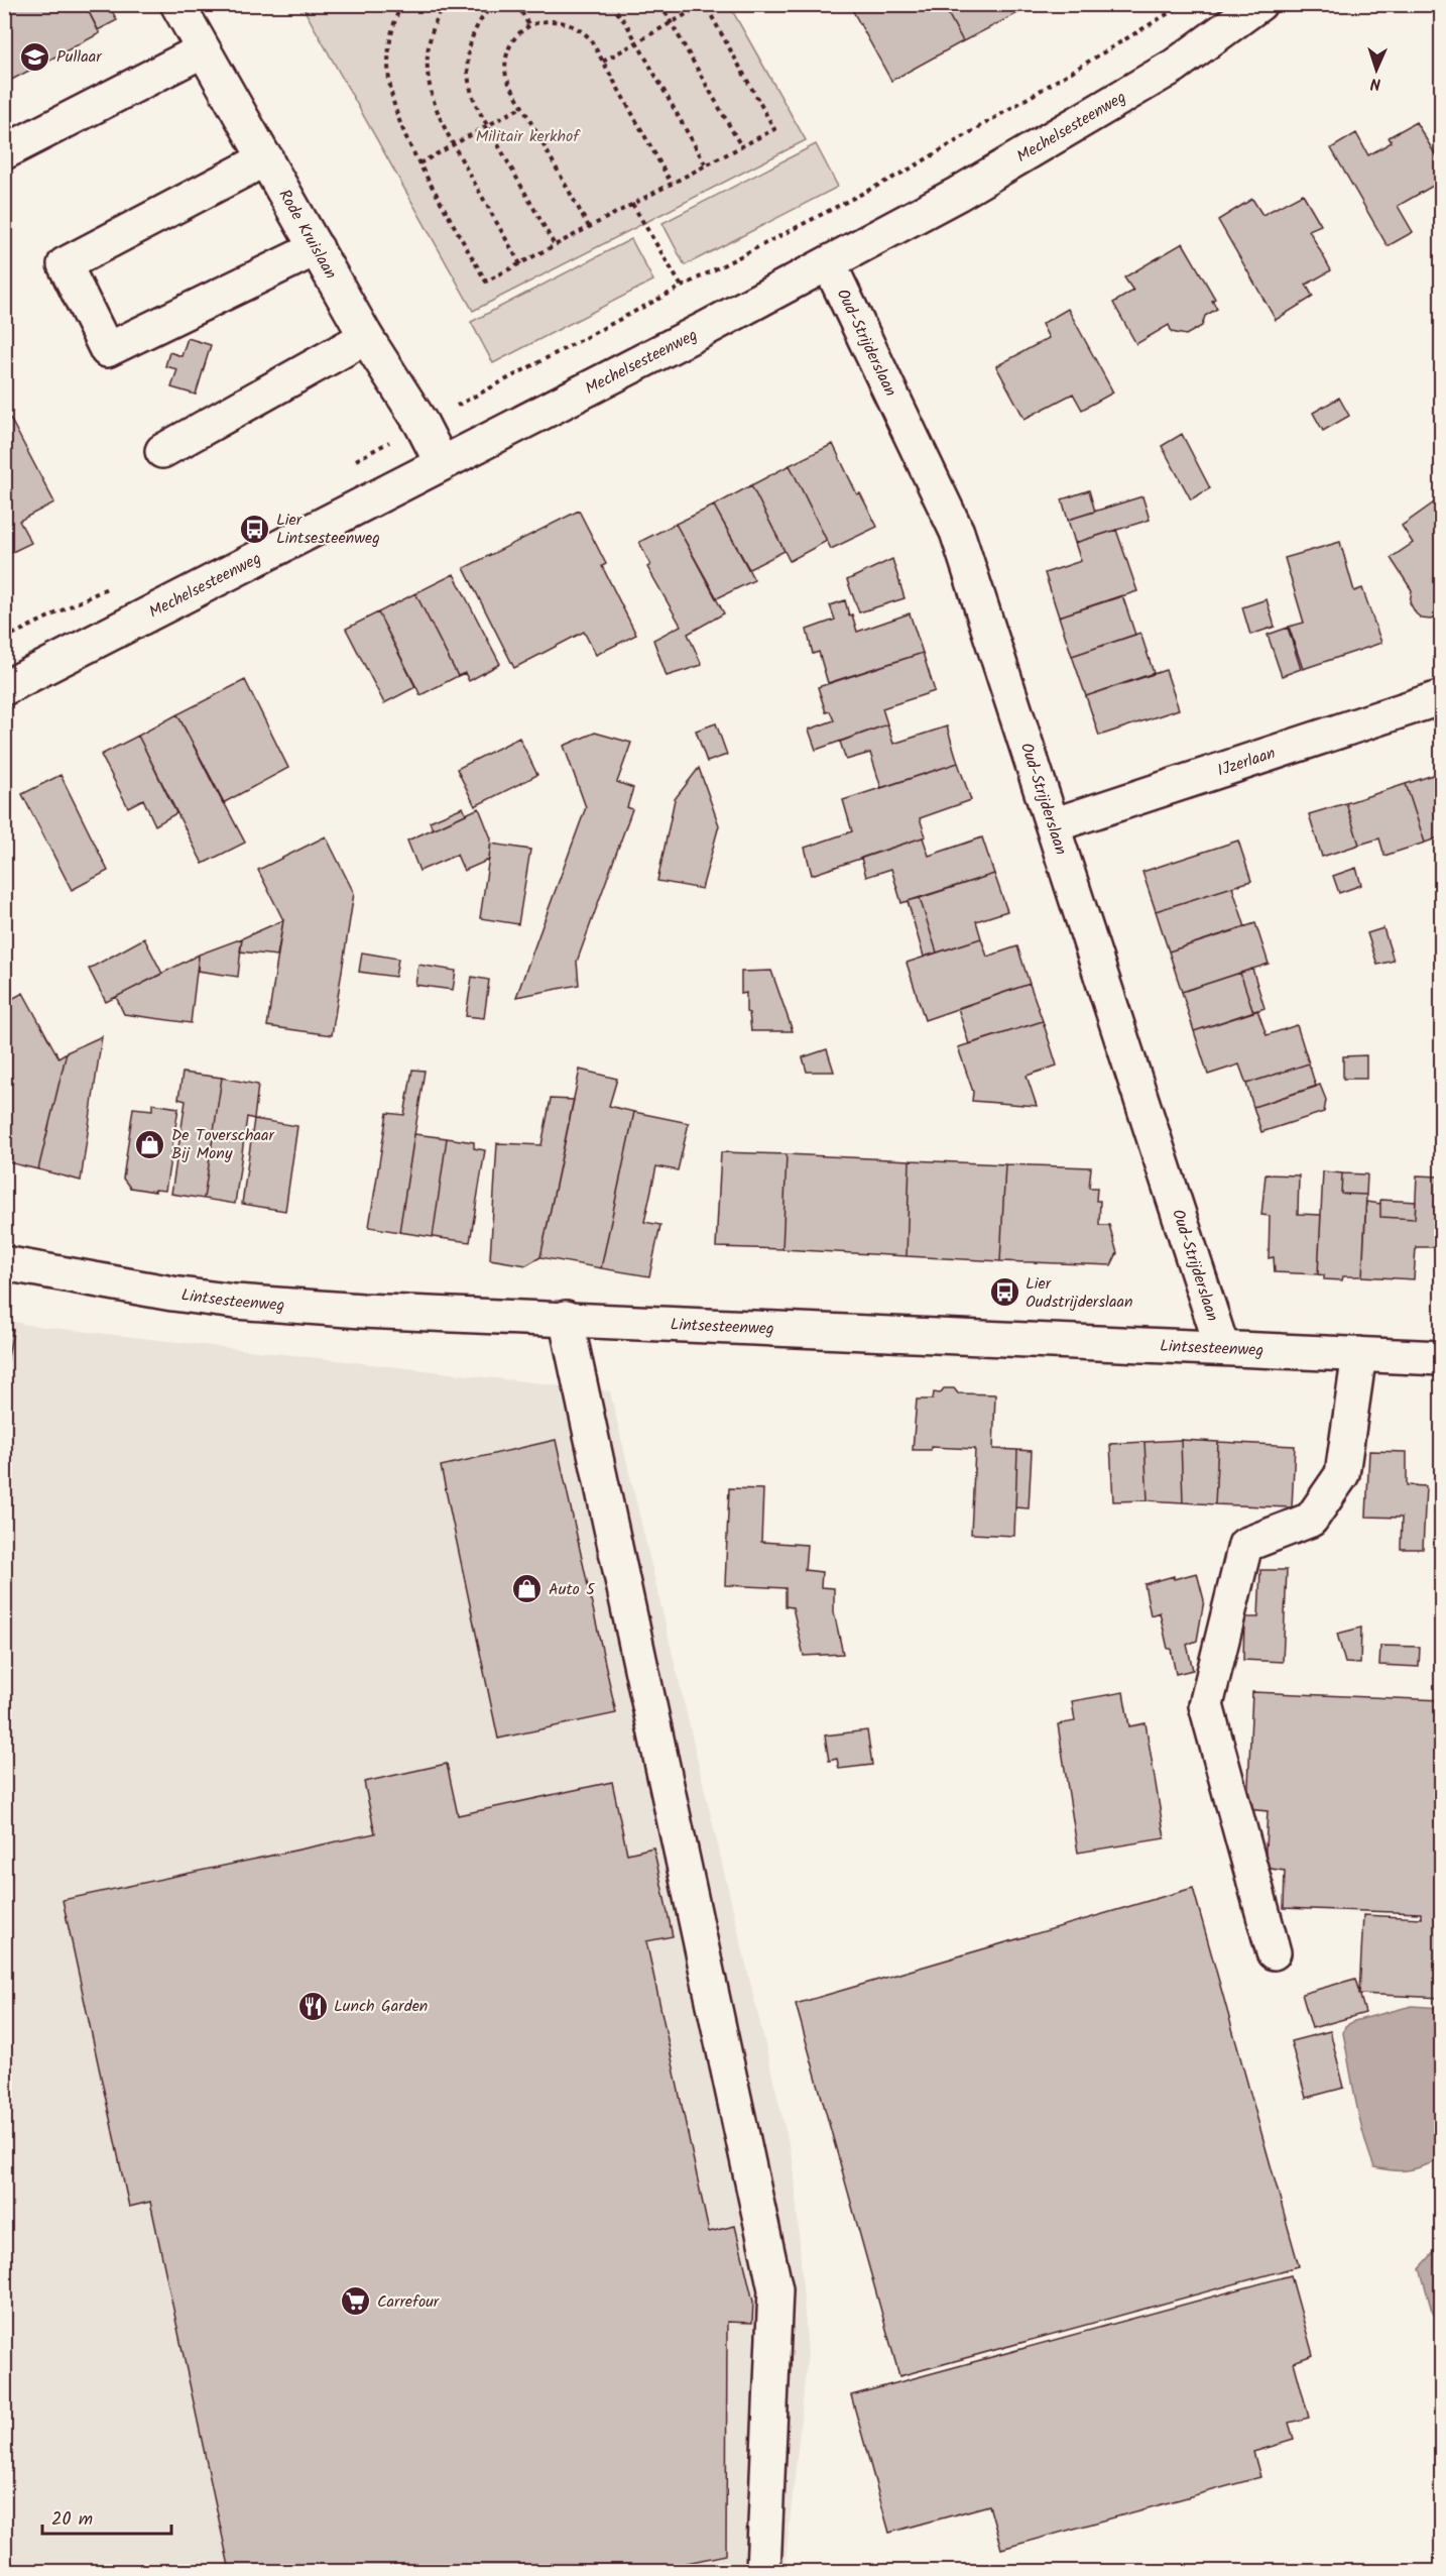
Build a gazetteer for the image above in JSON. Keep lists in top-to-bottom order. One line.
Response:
{"streets":{"street":["Mechelsesteenweg","Rode Kruislaan","Oud-Strijderslaan","IJzerlaan","Lintsesteenweg"]},"crossings":[["Mechelsesteenweg","Rode Kruislaan"],["Mechelsesteenweg","Oud-Strijderslaan"],["Oud-Strijderslaan","IJzerlaan"],["Oud-Strijderslaan","Lintsesteenweg"]],"parks":["Militair kerkhof"],"places":{"school or university":["Pullaar"],"bus stop":["Lier Lintsesteenweg","Lier Oudstrijderslaan"],"shop":["De Toverschaar Bij Mony","Auto 5"],"restaurant":["Lunch Garden"],"supermarket":["Carrefour"]},"scale_bar":"20 m","north":"bottom"}
